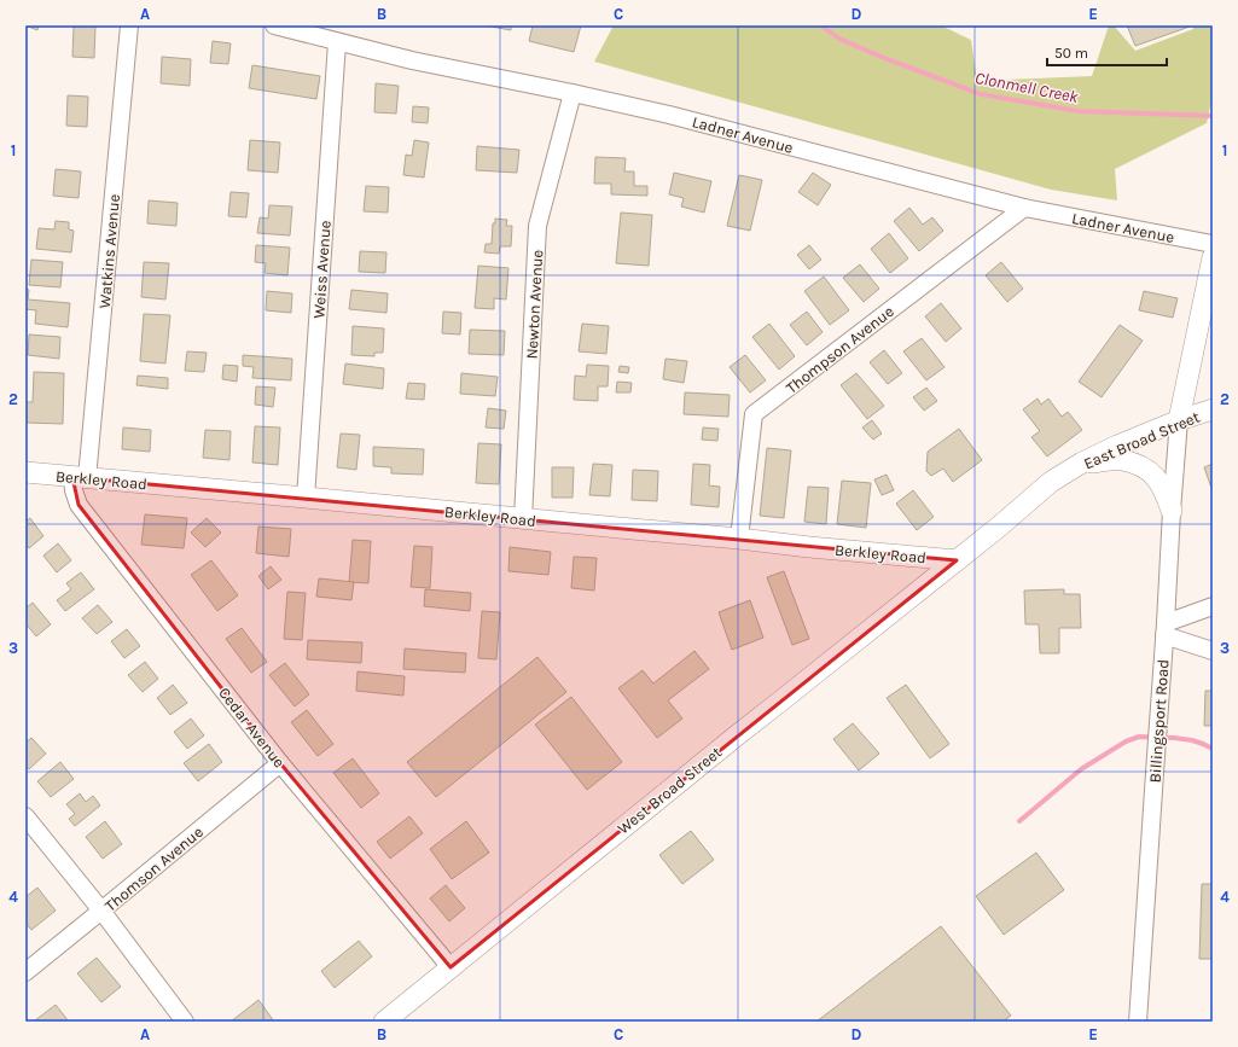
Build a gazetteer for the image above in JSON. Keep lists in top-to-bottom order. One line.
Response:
{"streets":{"main road":["East Broad Street","Berkley Road","West Broad Street"],"street":["Ladner Avenue","Watkins Avenue","Weiss Avenue","Newton Avenue","Thompson Avenue","Billingsport Road","Cedar Avenue","Thomson Avenue"]},"crossings":[["Ladner Avenue","Weiss Avenue"],["Ladner Avenue","Newton Avenue"],["Ladner Avenue","Thompson Avenue"],["Watkins Avenue","Berkley Road"],["Watkins Avenue","Cedar Avenue"],["Weiss Avenue","Berkley Road"],["Newton Avenue","Berkley Road"],["Thompson Avenue","Berkley Road"],["East Broad Street","Berkley Road"],["East Broad Street","Billingsport Road"],["East Broad Street","West Broad Street"],["Berkley Road","Cedar Avenue"],["Berkley Road","West Broad Street"],["Cedar Avenue","West Broad Street"],["Cedar Avenue","Thomson Avenue"]],"water":["Clonmell Creek"],"scale_bar":"50 m","grid":{"columns":["A","B","C","D","E"],"rows":["1","2","3","4"]}}
